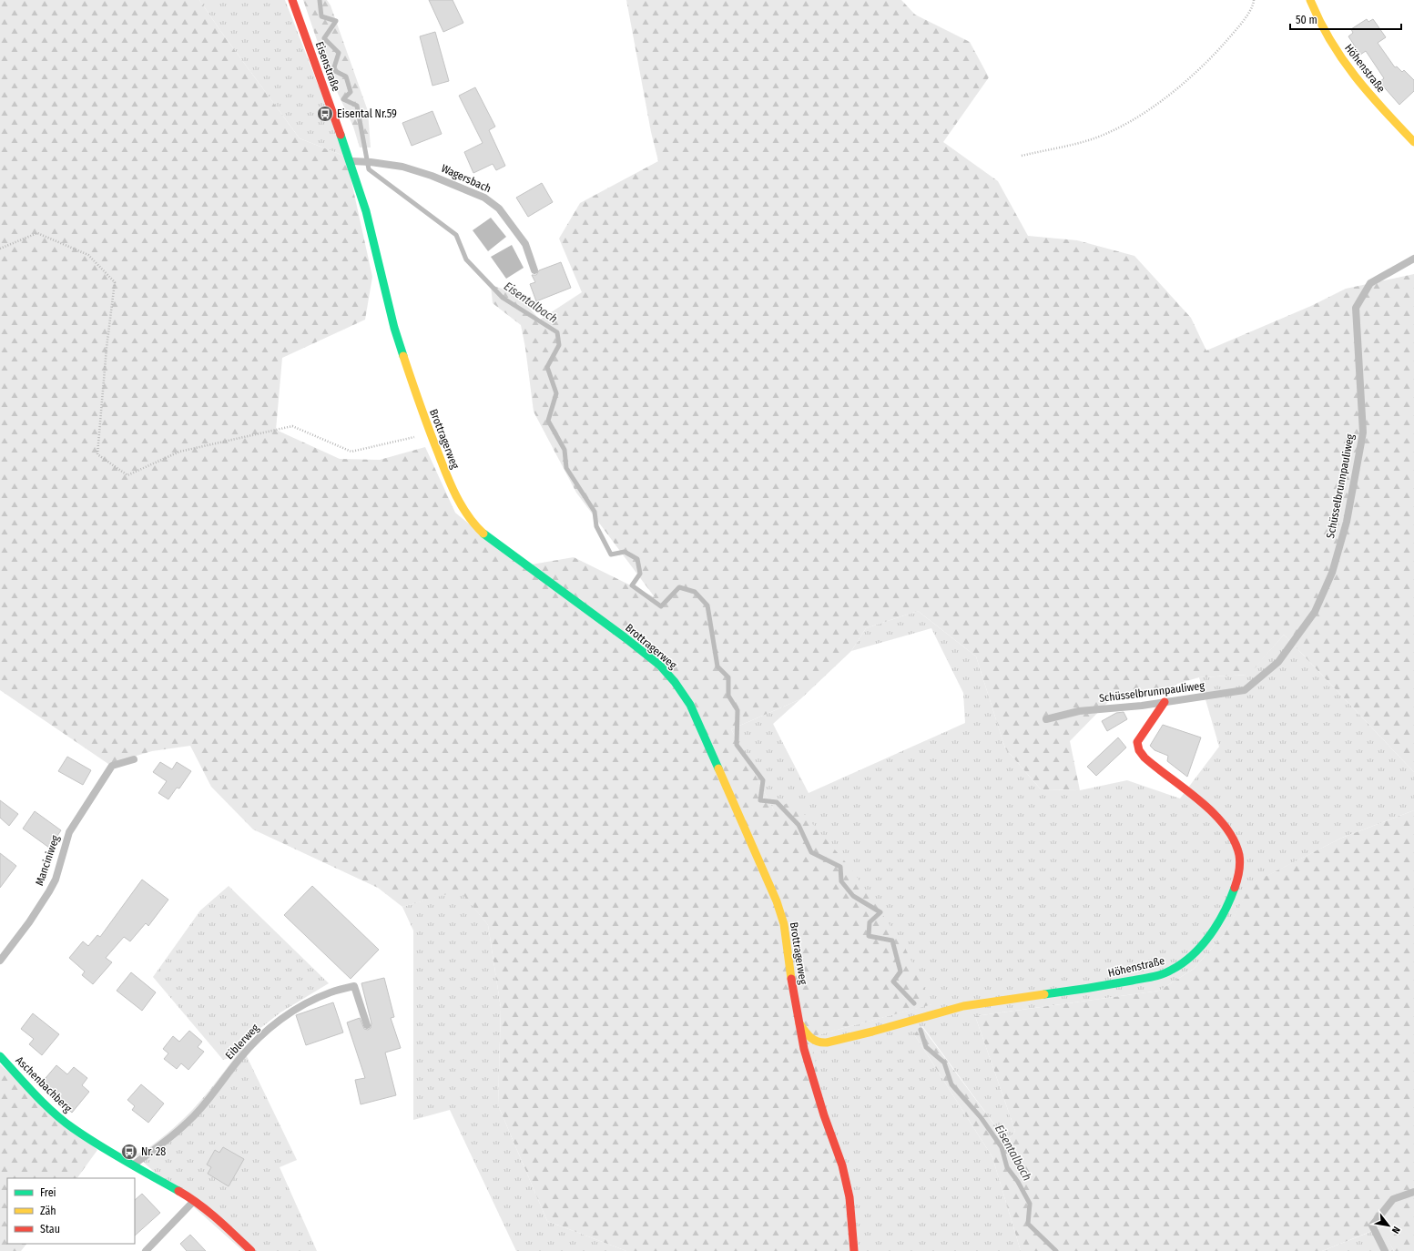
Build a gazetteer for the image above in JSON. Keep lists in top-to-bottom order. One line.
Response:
{"streets":{"street":["Eisenstraße","Höhenstraße","Brottragerweg","Aschenbachberg"],"lane":["Wagersbach","Schüsselbrunnpauliweg","Manciniweg","Eiblerweg"]},"crossings":[["Eisenstraße","Wagersbach"],["Eisenstraße","Brottragerweg"],["Höhenstraße","Brottragerweg"],["Höhenstraße","Schüsselbrunnpauliweg"],["Wagersbach","Brottragerweg"],["Eiblerweg","Aschenbachberg"]],"water":["Eisentalbach"],"places":{"bus stop":["Eisental Nr.59","Nr. 28"]},"legend":["Frei","Zäh","Stau"],"scale_bar":"50 m","north":"bottom right"}
